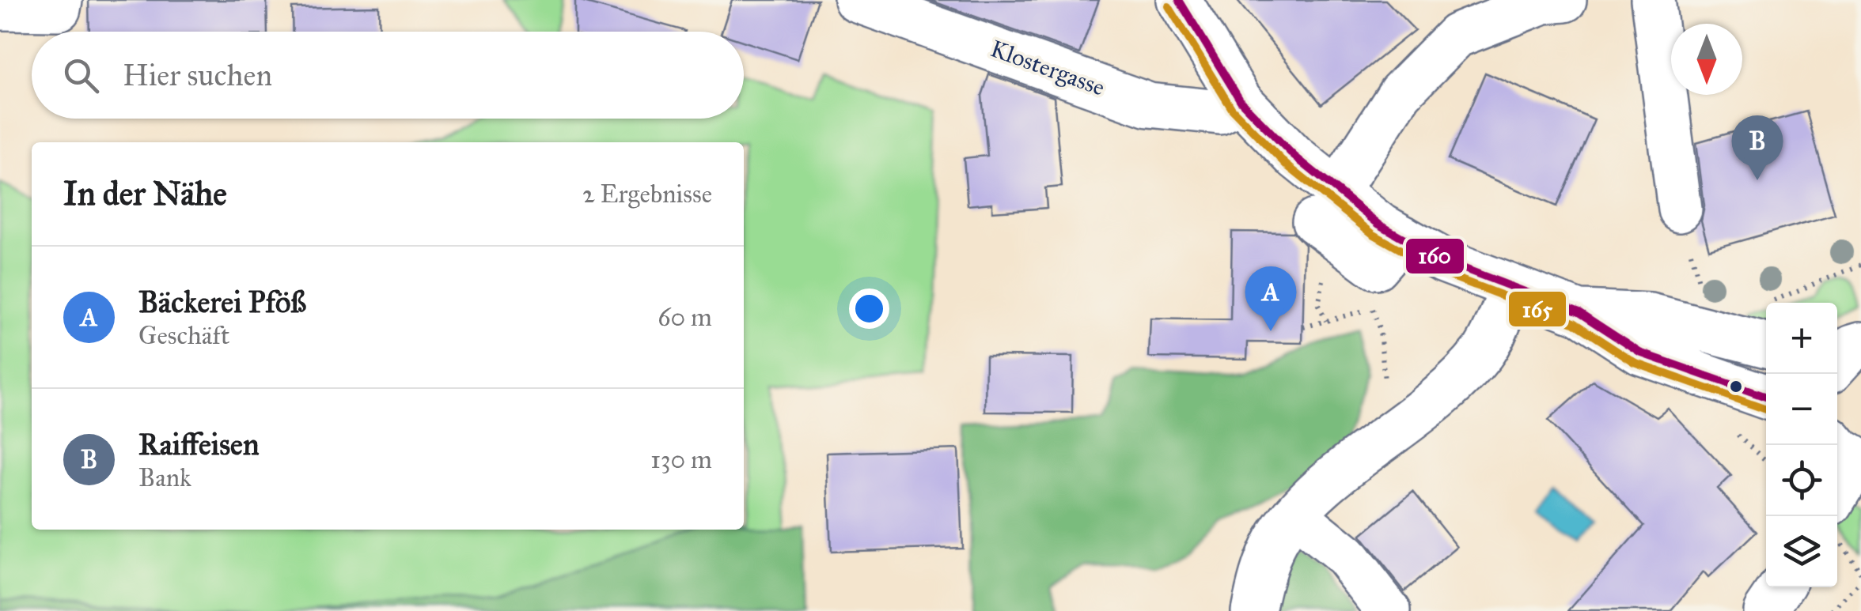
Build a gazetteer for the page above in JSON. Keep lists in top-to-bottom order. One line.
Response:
{"streets":{"street":["Klostergasse"]},"lines":["transit line 160","transit line 165"],"north":"bottom","page":{"search":"Hier suchen","pins":["B","A"],"heading":["In der Nähe","2 Ergebnisse"],"list":[{"mark":"A","name":"Bäckerei Pföß","note":"Geschäft","value":"60 m"},{"mark":"B","name":"Raiffeisen","note":"Bank","value":"130 m"}],"map_buttons":["+","−"]}}
